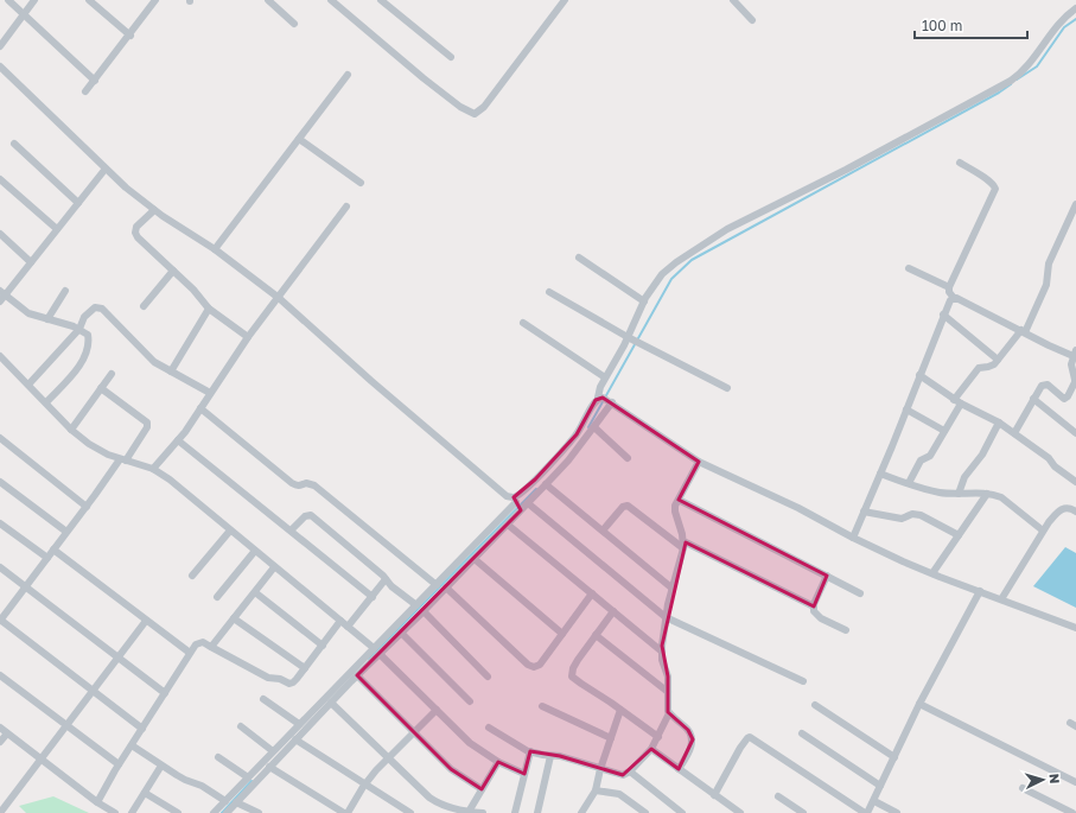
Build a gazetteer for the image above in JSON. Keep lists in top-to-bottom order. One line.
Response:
{"scale_bar":"100 m","north":"right"}
